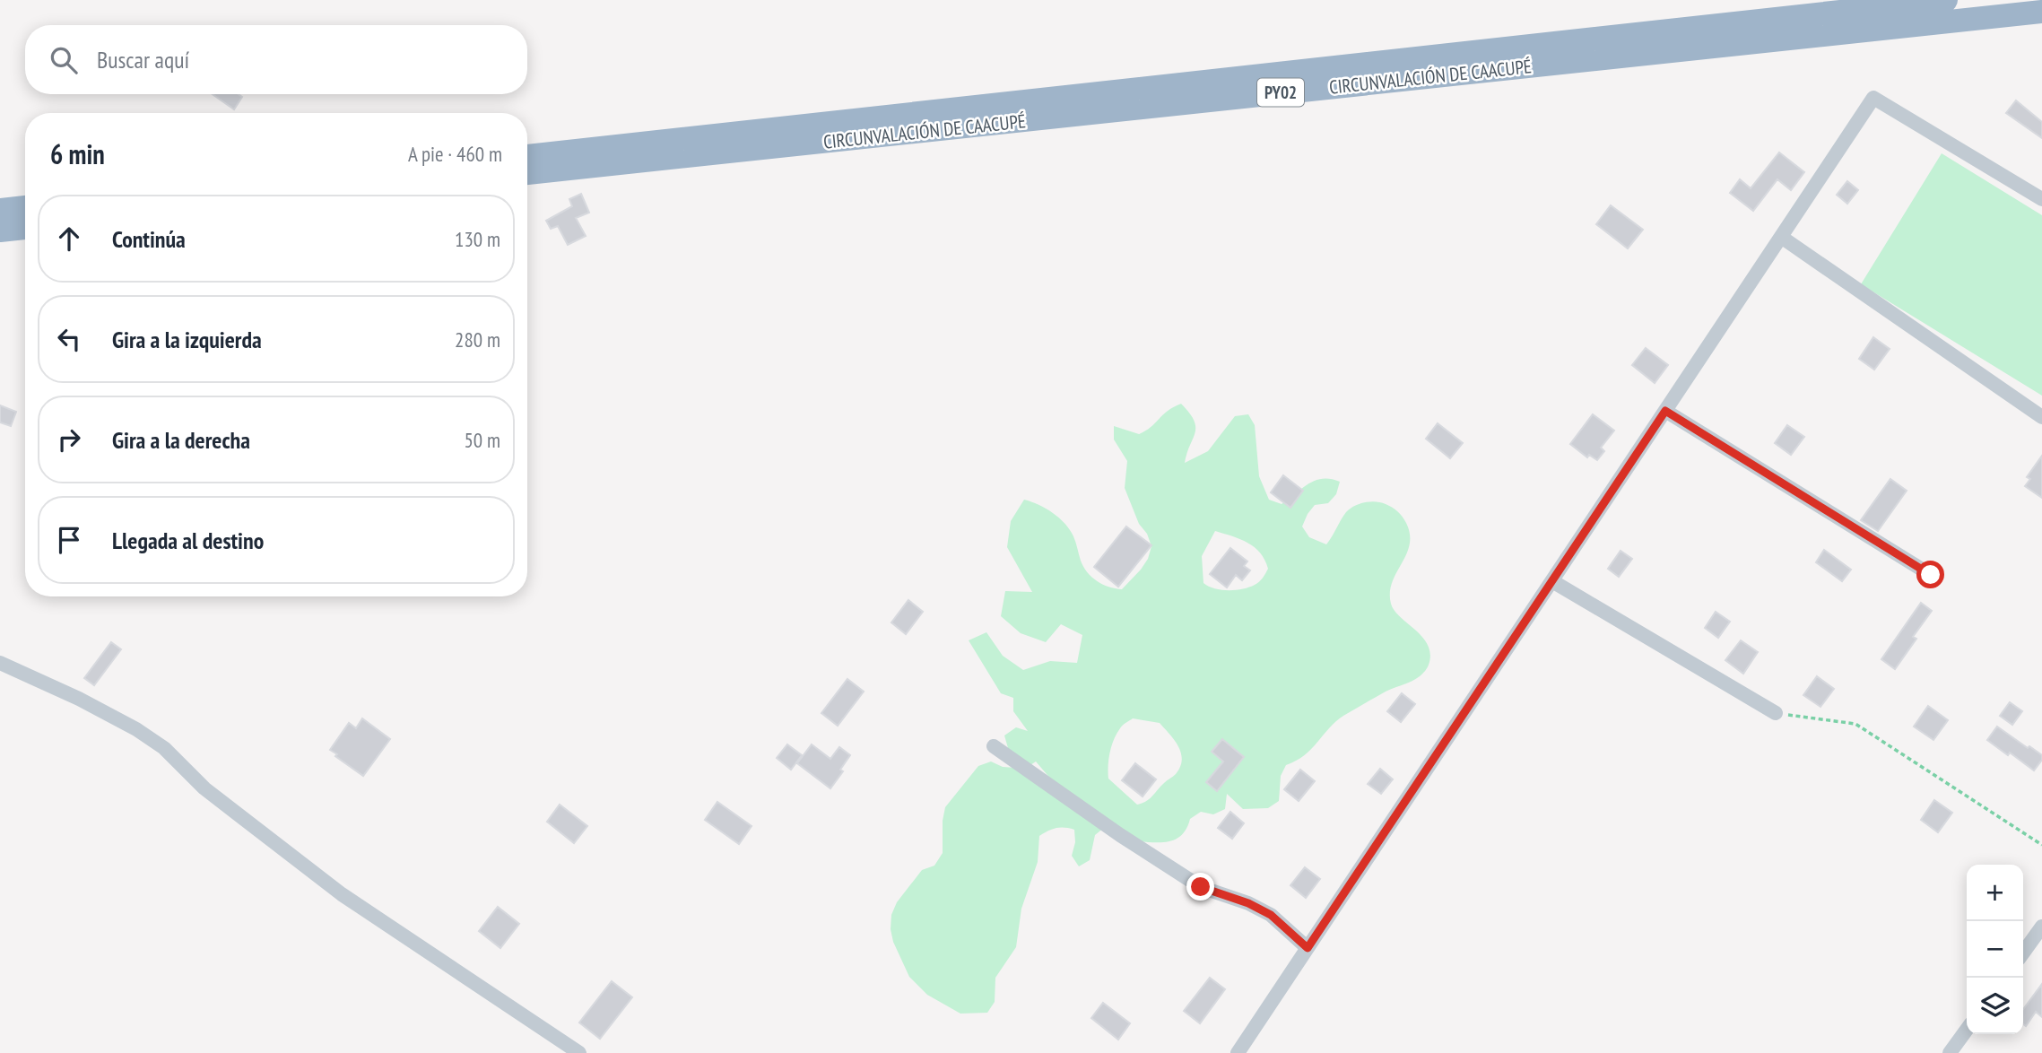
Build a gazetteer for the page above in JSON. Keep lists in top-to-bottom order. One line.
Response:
{"streets":{"highway":["CIRCUNVALACIÓN DE CAACUPÉ","PY02"]},"page":{"search":"Buscar aquí","heading":["6 min","A pie · 460 m"],"list":[["Continúa","130 m"],["Gira a la izquierda","280 m"],["Gira a la derecha","50 m"],"Llegada al destino"],"map_buttons":["+","−"]}}
